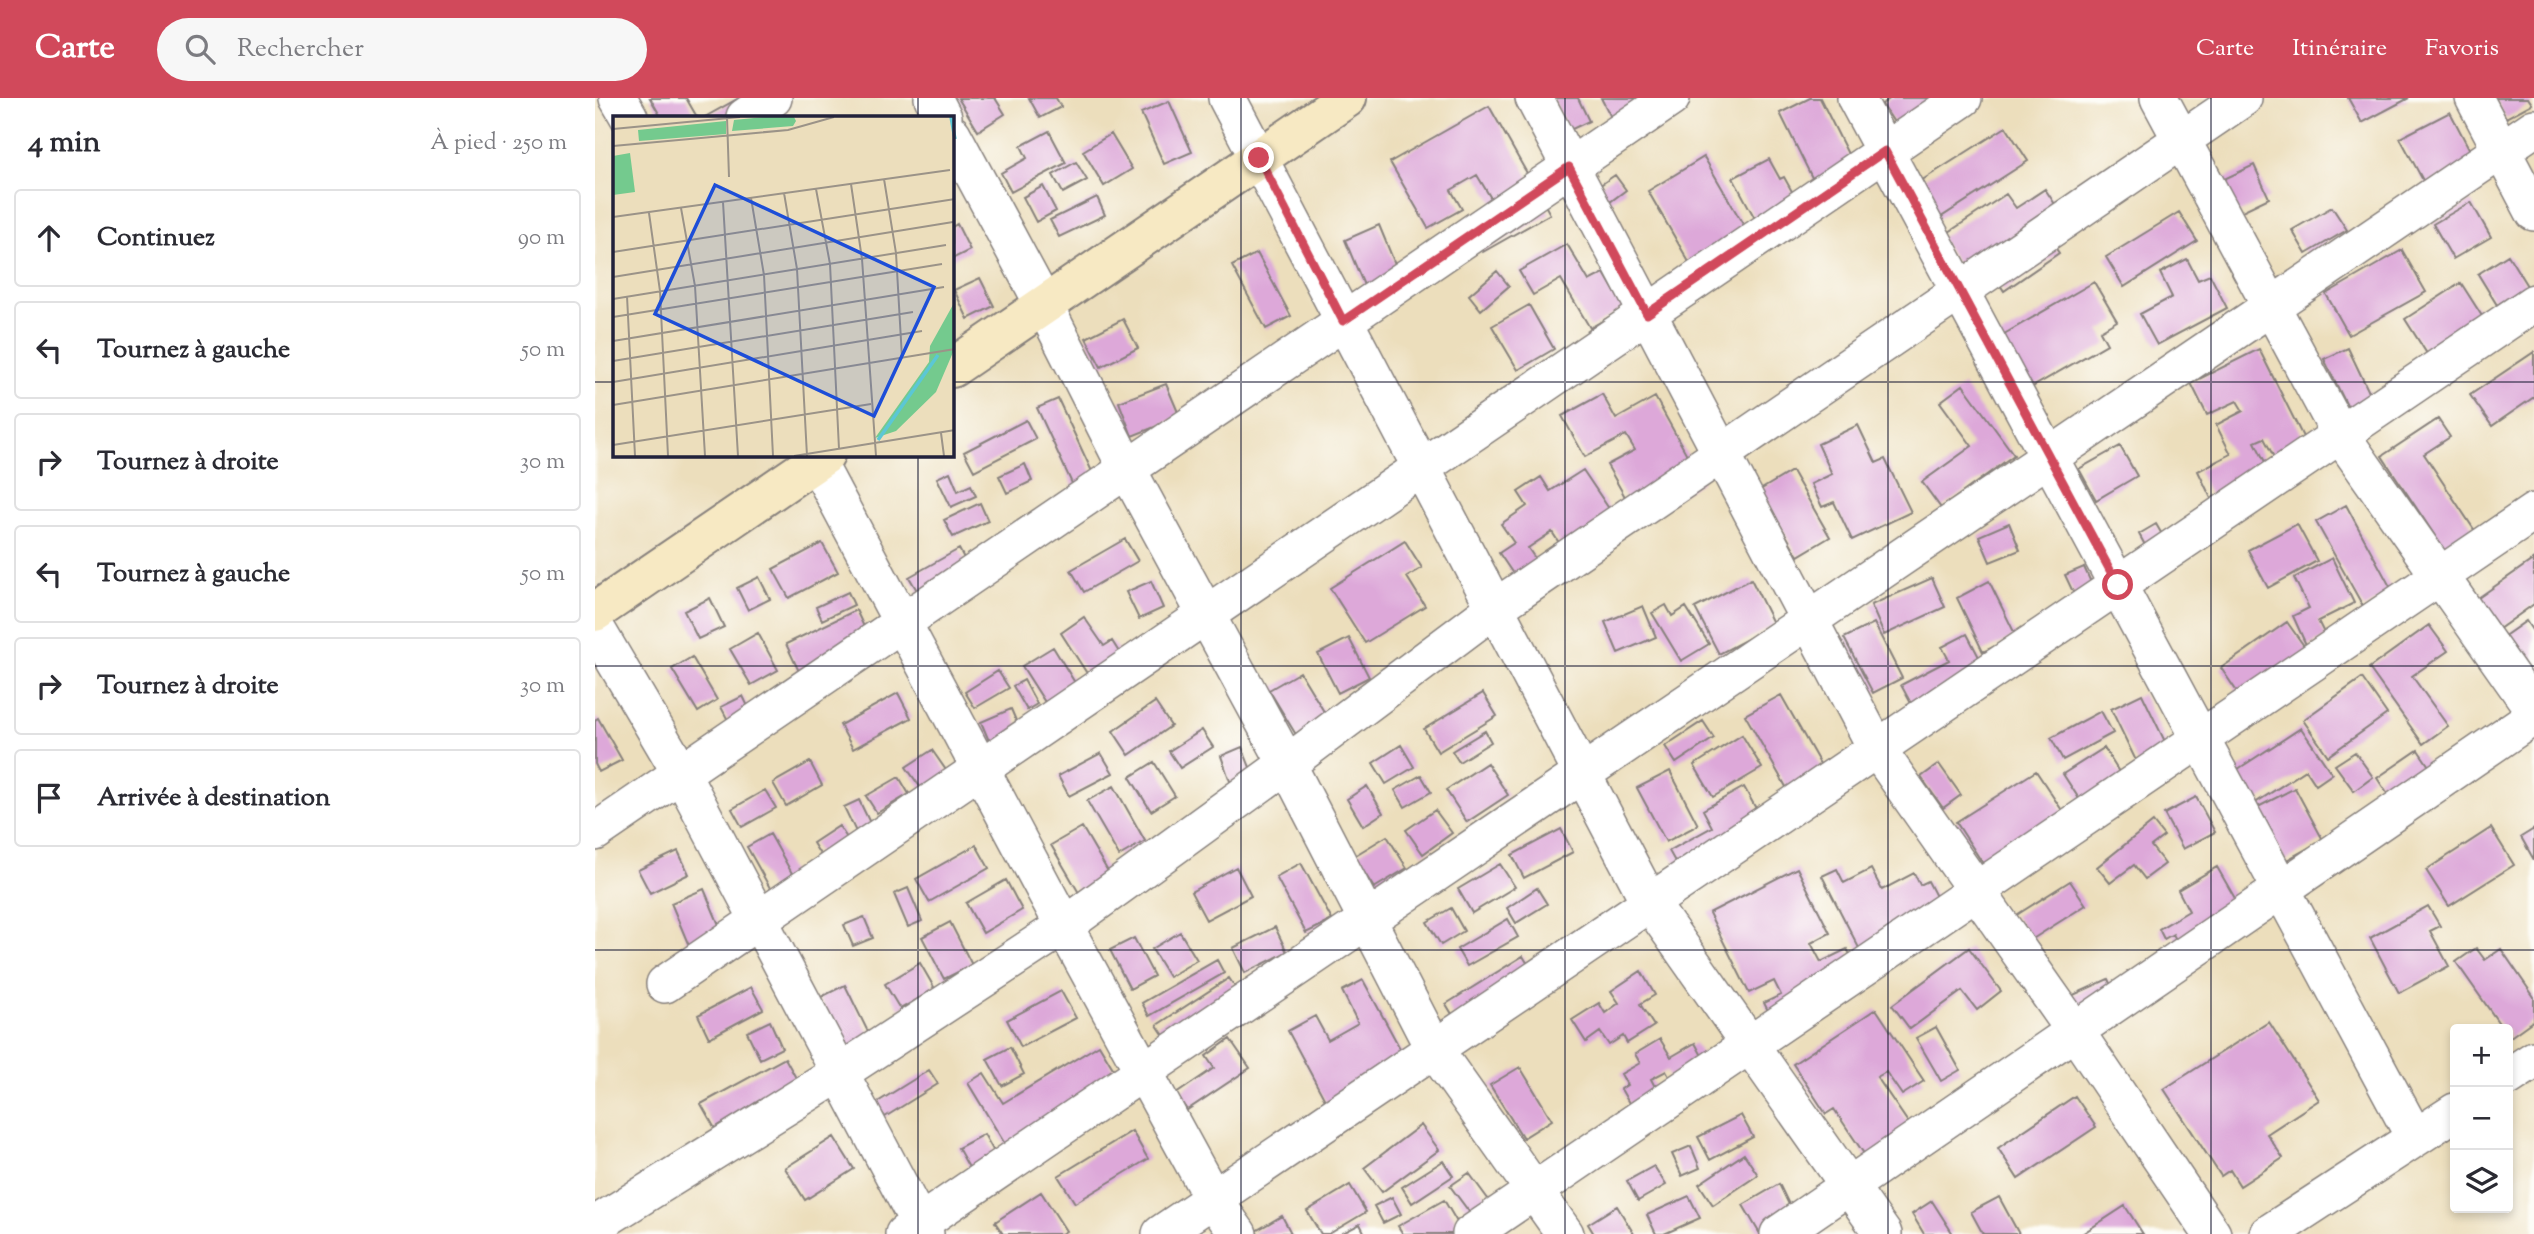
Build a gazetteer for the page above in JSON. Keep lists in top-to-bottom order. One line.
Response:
{"page":{"header":"Carte","search":"Rechercher","nav":["Carte","Itinéraire","Favoris"],"heading":["4 min","À pied · 250 m"],"list":[["Continuez","90 m"],["Tournez à gauche","50 m"],["Tournez à droite","30 m"],["Tournez à gauche","50 m"],["Tournez à droite","30 m"],"Arrivée à destination"],"map_buttons":["+","−"]}}
